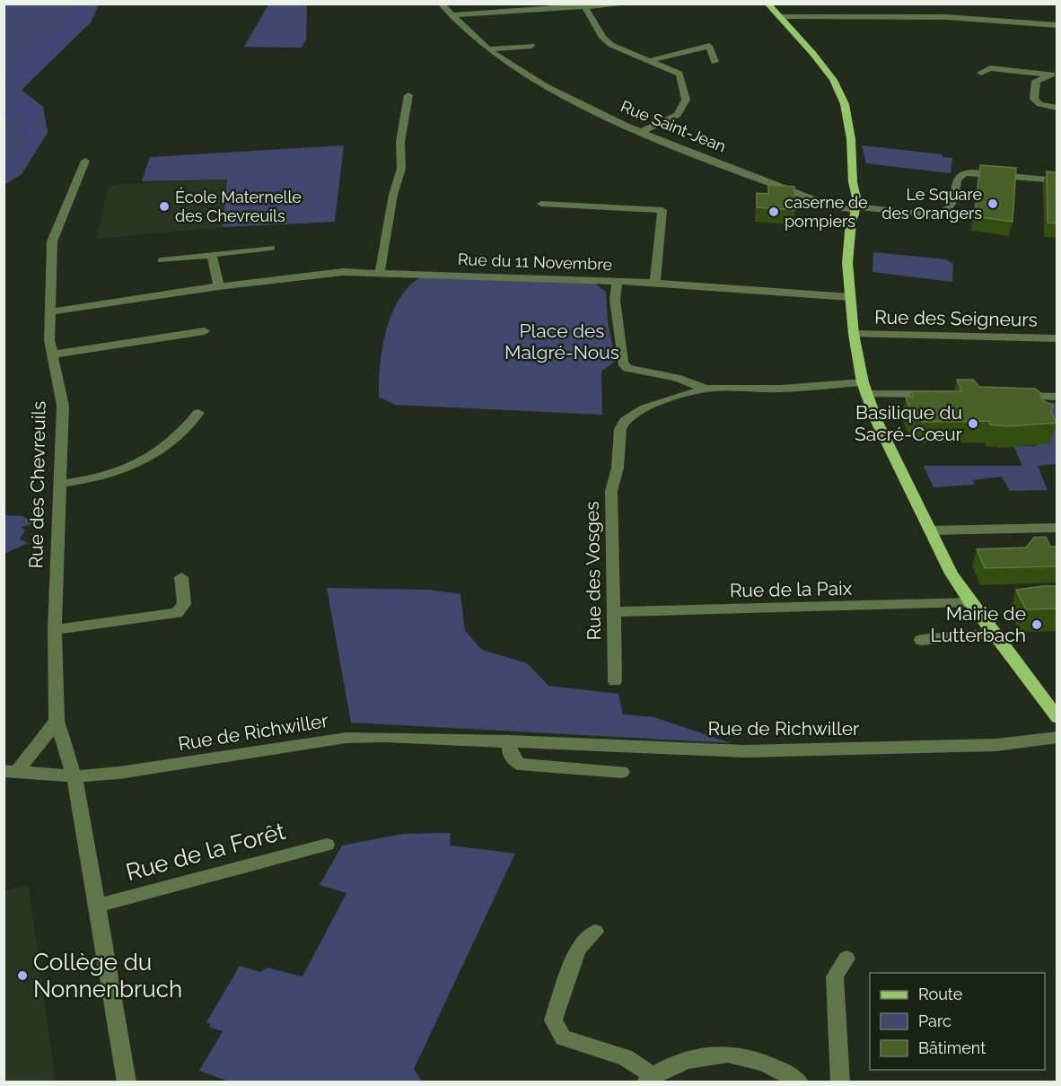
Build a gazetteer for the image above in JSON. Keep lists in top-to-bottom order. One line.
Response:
{"streets":{"street":["Rue Saint-Jean","Rue du 11 Novembre","Rue des Seigneurs","Rue des Chevreuils","Rue des Vosges","Rue de la Paix","Rue de Richwiller","Rue de la Forêt"]},"crossings":[["Rue du 11 Novembre","Rue des Chevreuils"],["Rue des Chevreuils","Rue de Richwiller"],["Rue des Vosges","Rue de la Paix"]],"parks":["Place des Malgré-Nous"],"places":["Le Square des Orangers","École Maternelle des Chevreuils","caserne de pompiers","Basilique du Sacré-Cœur","Mairie de Lutterbach","Collège du Nonnenbruch"],"legend":["Route","Parc","Bâtiment"]}
